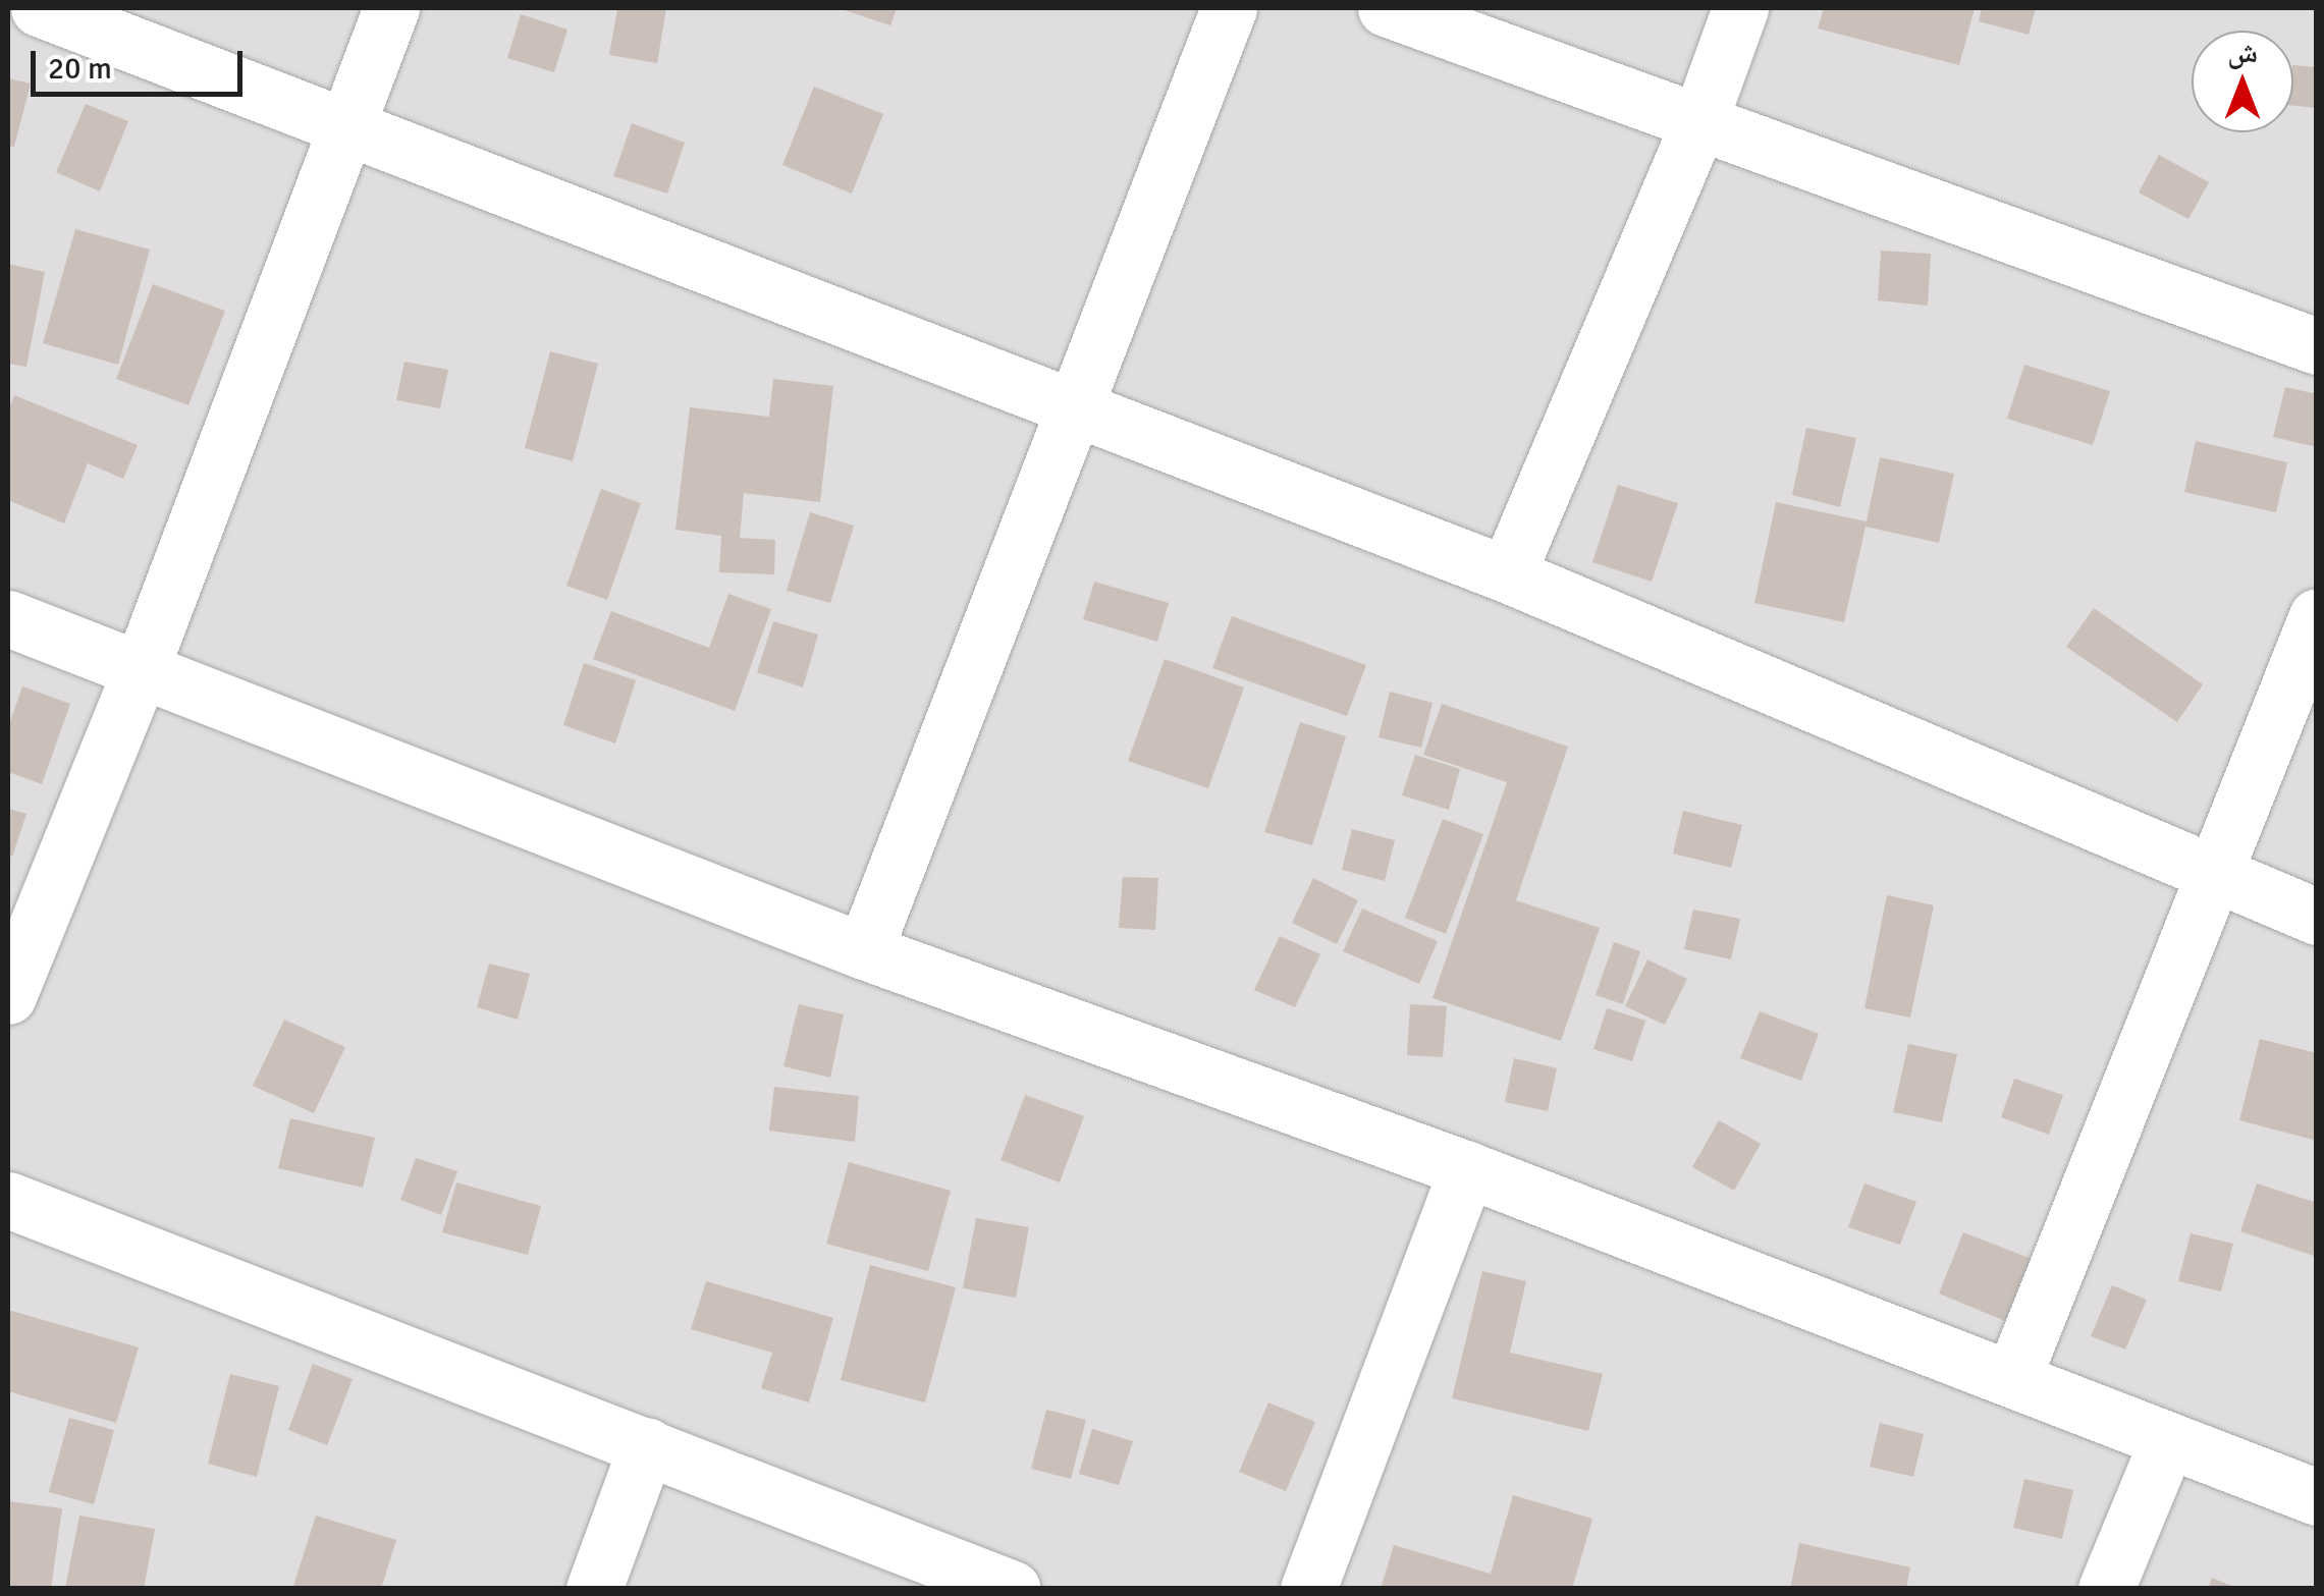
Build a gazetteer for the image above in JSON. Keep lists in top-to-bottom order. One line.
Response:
{"scale_bar":"20 m","north":"top"}
